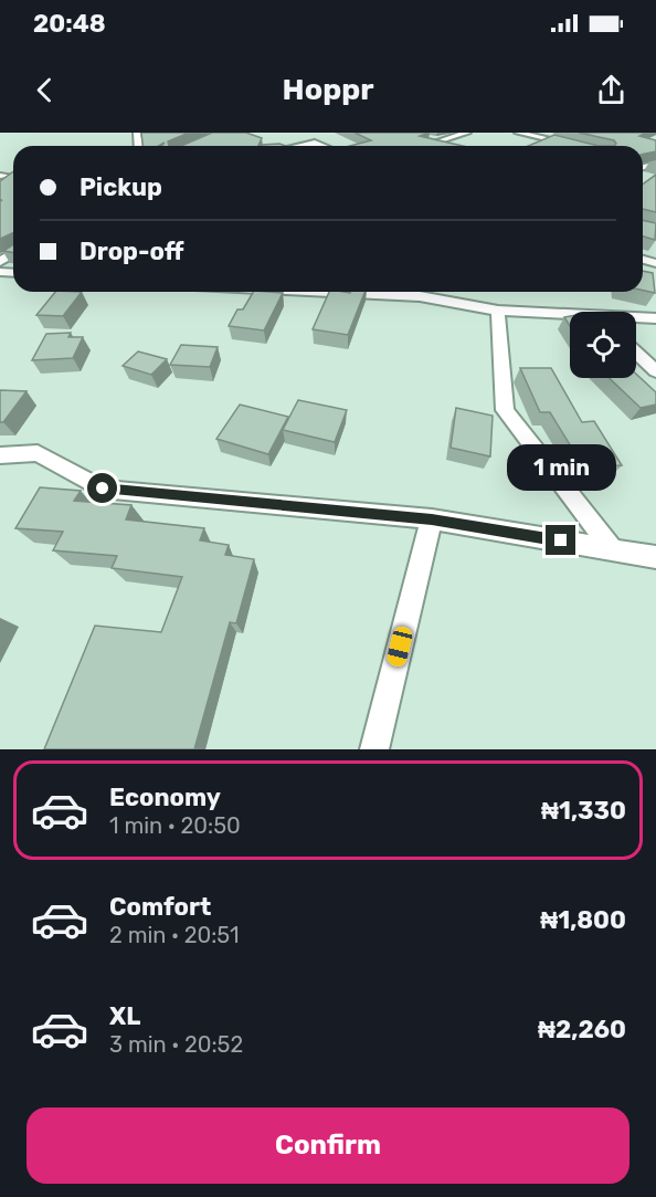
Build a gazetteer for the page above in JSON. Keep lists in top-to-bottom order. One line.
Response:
{"page":{"status":"20:48","header":"Hoppr","banner":["Pickup","Drop-off"],"bubble":"1 min","list":[{"name":"Economy","note":"1 min · 20:50","value":"₦1,330"},{"name":"Comfort","note":"2 min · 20:51","value":"₦1,800"},{"name":"XL","note":"3 min · 20:52","value":"₦2,260"}],"buttons":"Confirm"}}
